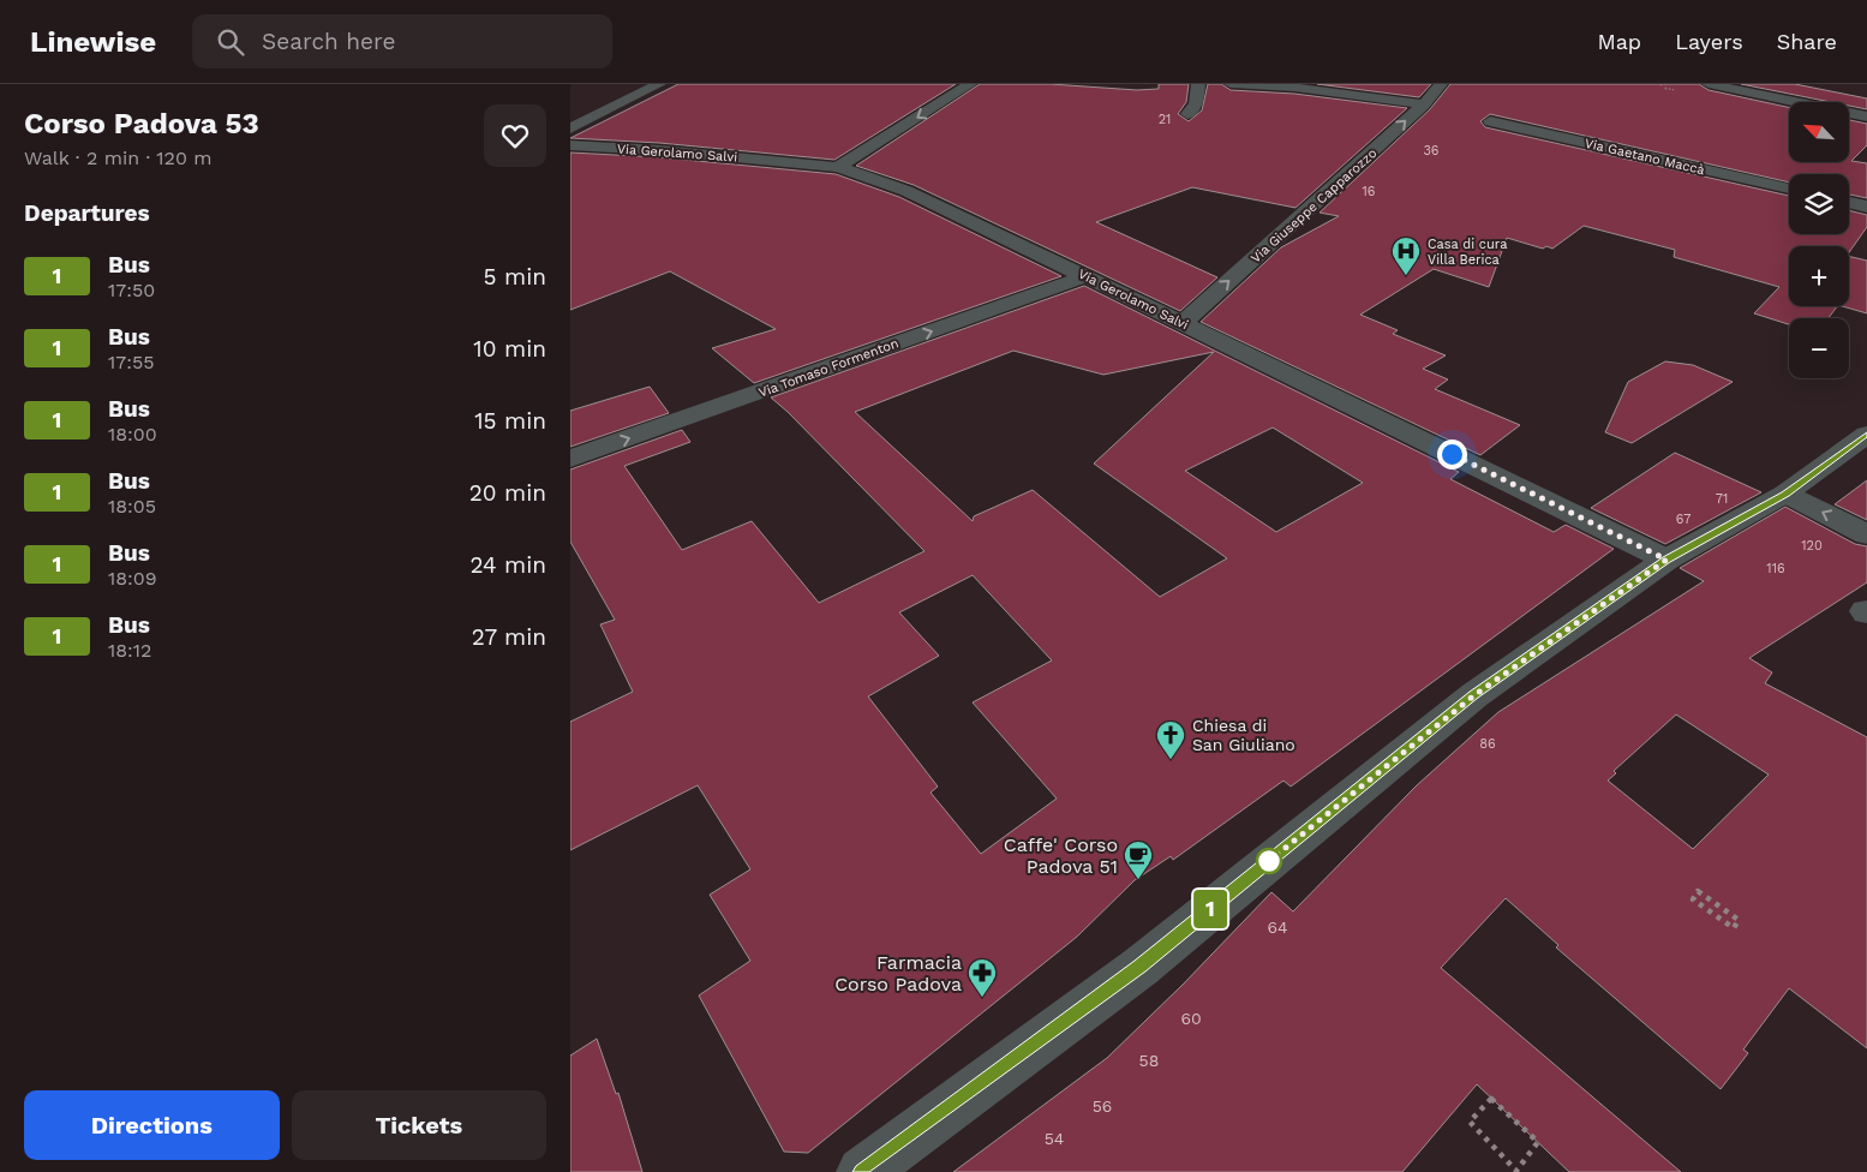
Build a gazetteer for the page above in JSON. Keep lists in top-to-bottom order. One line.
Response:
{"streets":{"street":["Via Gerolamo Salvi","Via Gaetano Maccà","Via Giuseppe Capparozzo","Via Tomaso Formenton"]},"crossings":[["Via Gerolamo Salvi","Via Giuseppe Capparozzo"],["Via Gerolamo Salvi","Via Tomaso Formenton"]],"one_way":["Via Giuseppe Capparozzo","Via Tomaso Formenton"],"places":{"hospital":["Casa di cura Villa Berica"],"church":["Chiesa di San Giuliano"],"cafe":["Caffe' Corso Padova 51"],"pharmacy":["Farmacia Corso Padova"]},"lines":["bus line 1"],"house_numbers":["21","36","16","71","67","120","116","86","64","60","58","56","54"],"north":"top left","page":{"header":"Linewise","search":"Search here","nav":["Map","Layers","Share"],"heading":[["Corso Padova 53","Walk · 2 min · 120 m"],"Departures"],"on_map":"1","map_buttons":["+","−"],"list":[{"mark":"1","name":"Bus","note":"17:50","value":"5 min"},{"mark":"1","name":"Bus","note":"17:55","value":"10 min"},{"mark":"1","name":"Bus","note":"18:00","value":"15 min"},{"mark":"1","name":"Bus","note":"18:05","value":"20 min"},{"mark":"1","name":"Bus","note":"18:09","value":"24 min"},{"mark":"1","name":"Bus","note":"18:12","value":"27 min"}],"buttons":["Directions","Tickets"]}}
